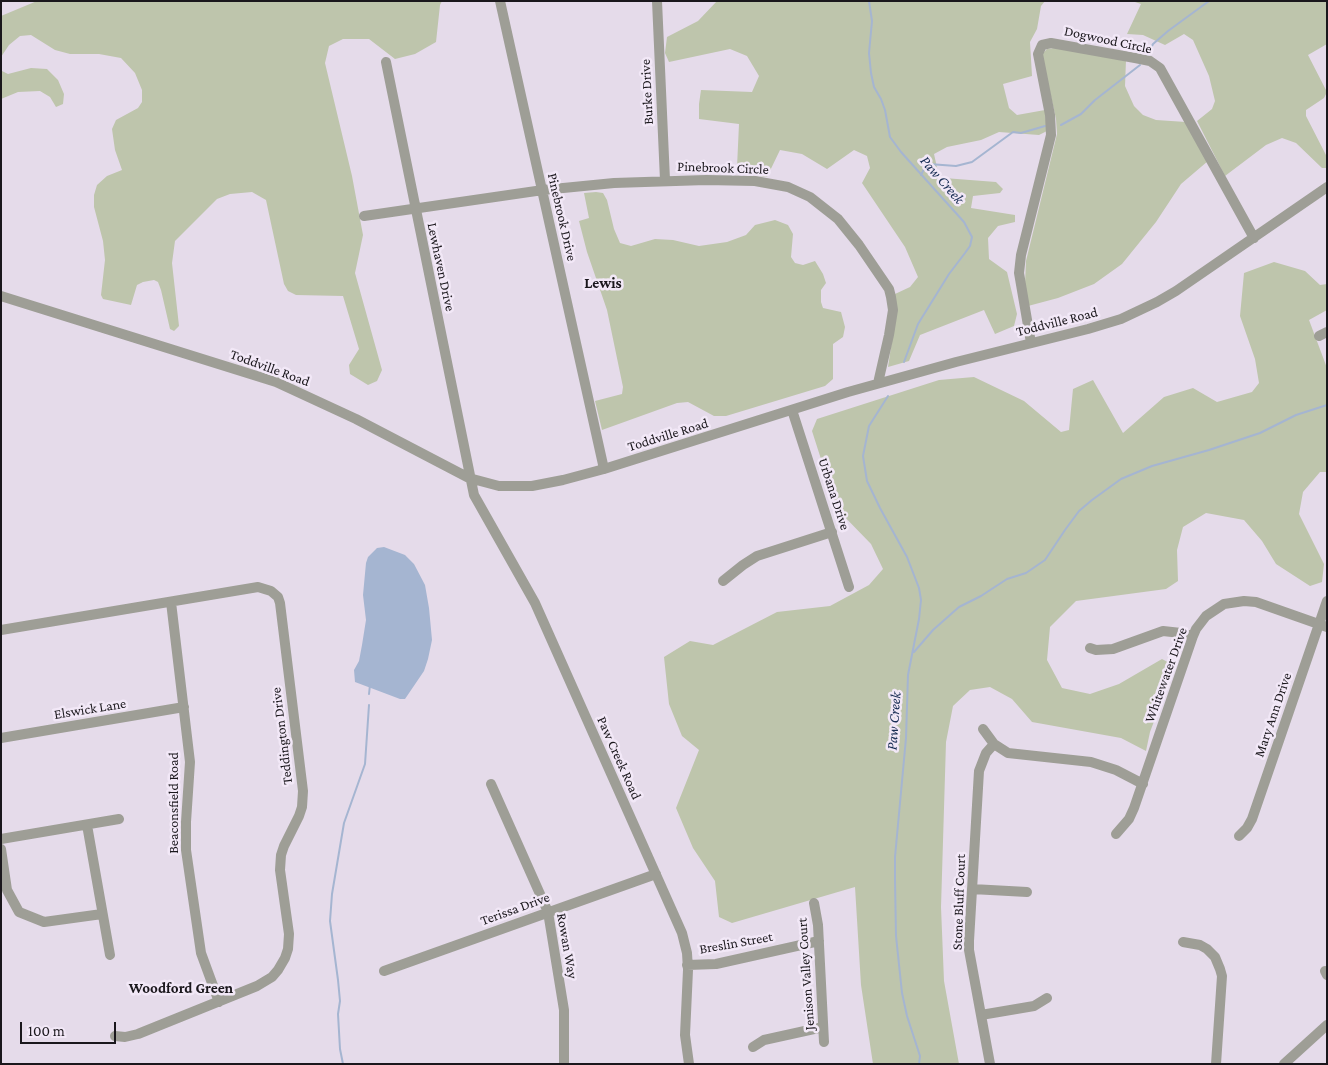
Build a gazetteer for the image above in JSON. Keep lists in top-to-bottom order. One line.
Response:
{"streets":{"street":["Dogwood Circle","Burke Drive","Pinebrook Circle","Pinebrook Drive","Lewhaven Drive","Toddville Road","Urbana Drive","Whitewater Drive","Elswick Lane","Mary Ann Drive","Teddington Drive","Paw Creek Road","Beaconsfield Road","Stone Bluff Court","Terissa Drive","Breslin Street","Rowan Way","Jenison Valley Court"]},"crossings":[["Dogwood Circle","Toddville Road"],["Burke Drive","Pinebrook Circle"],["Pinebrook Circle","Pinebrook Drive"],["Pinebrook Circle","Lewhaven Drive"],["Pinebrook Circle","Toddville Road"],["Pinebrook Drive","Toddville Road"],["Lewhaven Drive","Toddville Road"],["Lewhaven Drive","Paw Creek Road"],["Toddville Road","Urbana Drive"],["Toddville Road","Paw Creek Road"],["Whitewater Drive","Mary Ann Drive"],["Elswick Lane","Beaconsfield Road"],["Teddington Drive","Beaconsfield Road"],["Paw Creek Road","Terissa Drive"],["Paw Creek Road","Breslin Street"],["Terissa Drive","Rowan Way"],["Breslin Street","Jenison Valley Court"]],"districts":["Lewis","Woodford Green"],"water":["Paw Creek"],"scale_bar":"100 m"}
